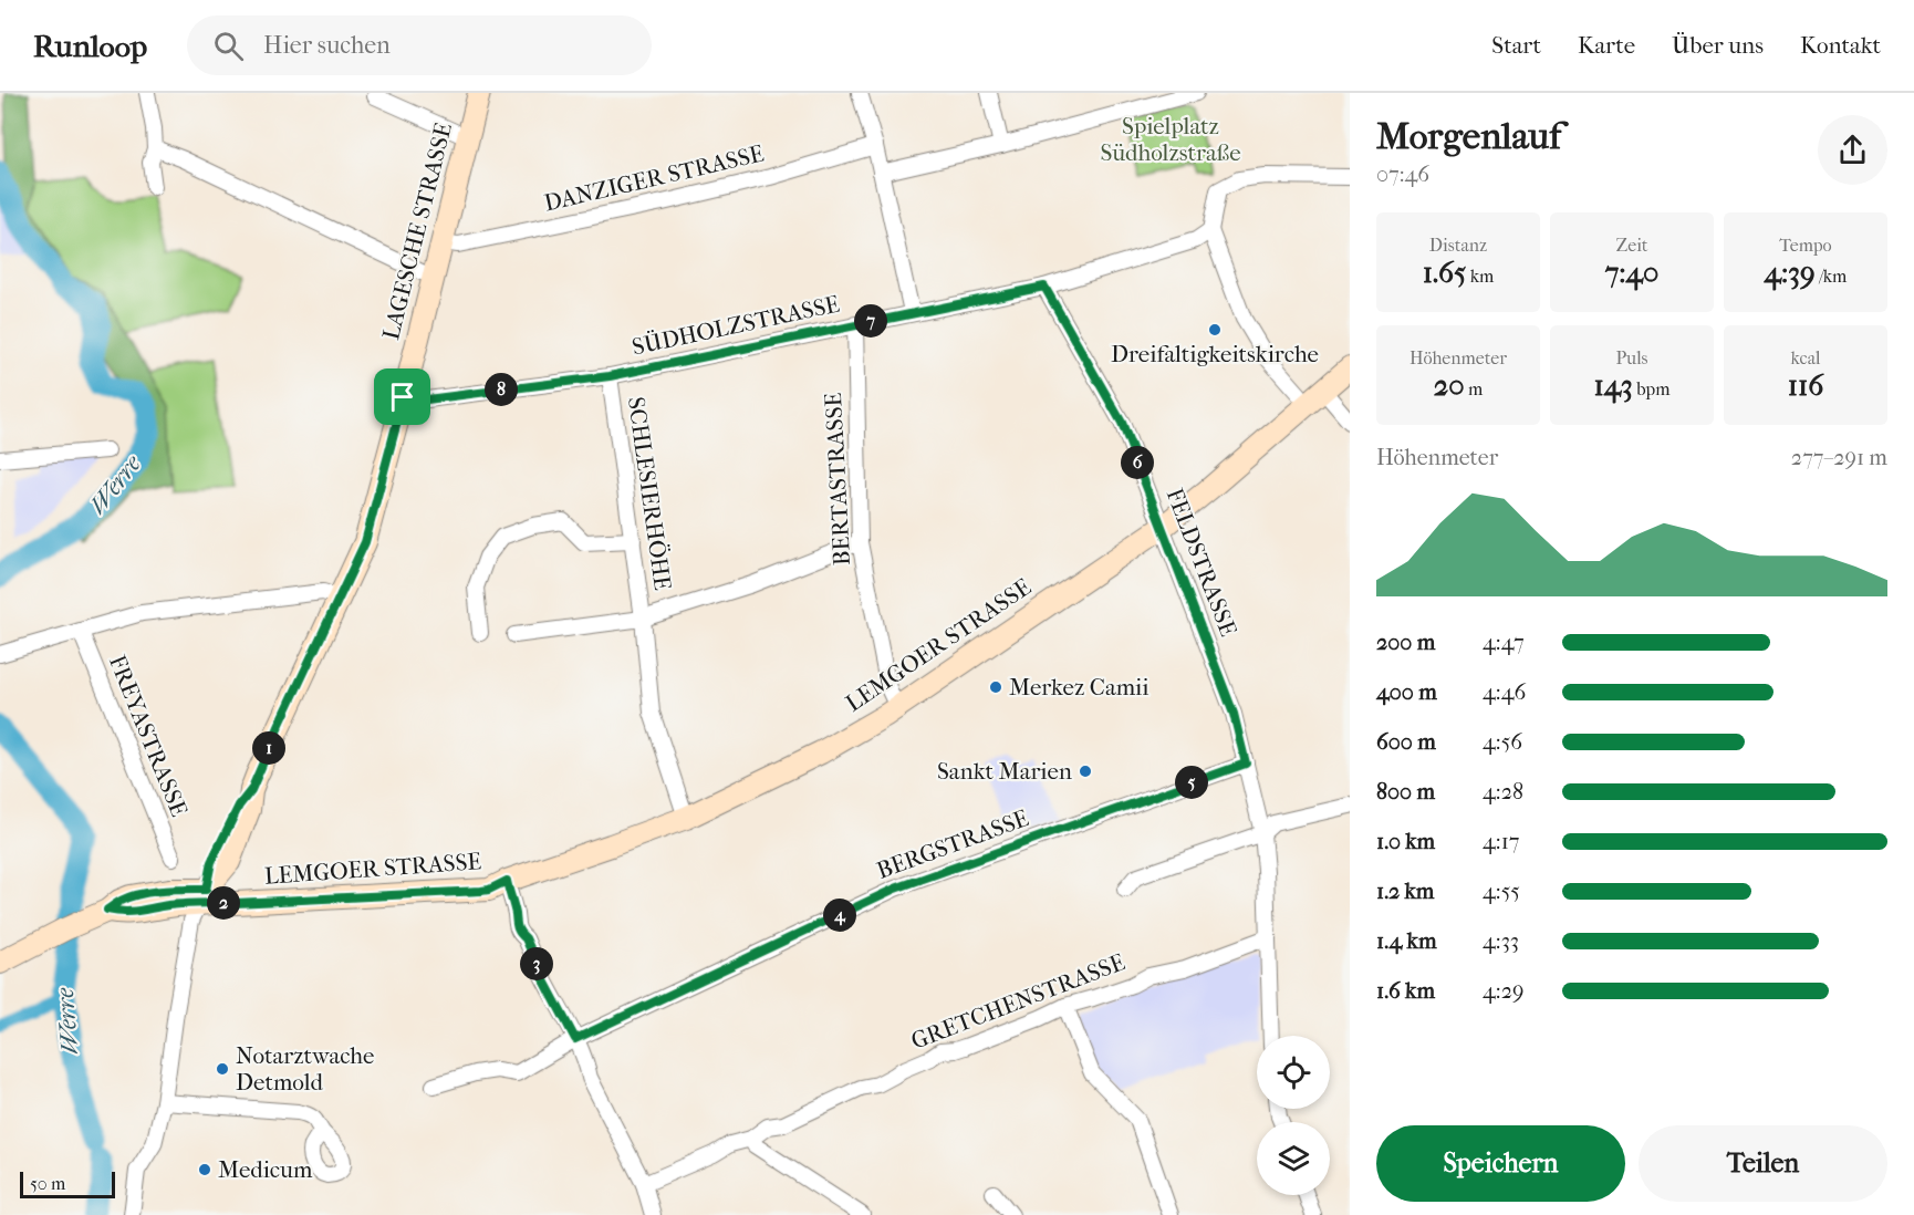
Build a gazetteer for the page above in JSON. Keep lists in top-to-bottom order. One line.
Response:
{"streets":{"main road":["LAGESCHE STRASSE","LEMGOER STRASSE"],"street":["DANZIGER STRASSE","SÜDHOLZSTRASSE","BERTASTRASSE","SCHLESIERHÖHE","FELDSTRASSE","FREYASTRASSE","BERGSTRASSE","GRETCHENSTRASSE"]},"crossings":[["DANZIGER STRASSE","LAGESCHE STRASSE"],["LAGESCHE STRASSE","SÜDHOLZSTRASSE"],["LAGESCHE STRASSE","LEMGOER STRASSE"],["SÜDHOLZSTRASSE","BERTASTRASSE"],["SÜDHOLZSTRASSE","SCHLESIERHÖHE"],["SÜDHOLZSTRASSE","FELDSTRASSE"],["BERTASTRASSE","LEMGOER STRASSE"],["SCHLESIERHÖHE","LEMGOER STRASSE"],["FELDSTRASSE","LEMGOER STRASSE"],["FELDSTRASSE","BERGSTRASSE"],["FELDSTRASSE","GRETCHENSTRASSE"]],"water":["Werre"],"parks":["Spielplatz Südholzstraße"],"places":["Dreifaltigkeitskirche","Merkez Camii","Sankt Marien","Notarztwache Detmold","Medicum"],"scale_bar":"50 m","page":{"header":"Runloop","search":"Hier suchen","nav":["Start","Karte","Über uns","Kontakt"],"heading":["Morgenlauf","07:46"],"stats":[["Distanz","1.65 km"],["Zeit","7:40"],["Tempo","4:39 /km"],["Höhenmeter","20 m"],["Puls","143 bpm"],["kcal","116"]],"pins":["7","8","6","1","5","2","4","3"],"chart":["Höhenmeter","277–291 m"],"list":[{"name":"200 m","note":"4:47"},{"name":"400 m","note":"4:46"},{"name":"600 m","note":"4:56"},{"name":"800 m","note":"4:28"},{"name":"1.0 km","note":"4:17"},{"name":"1.2 km","note":"4:55"},{"name":"1.4 km","note":"4:33"},{"name":"1.6 km","note":"4:29"}],"buttons":["Speichern","Teilen"],"scale":"50 m"}}
